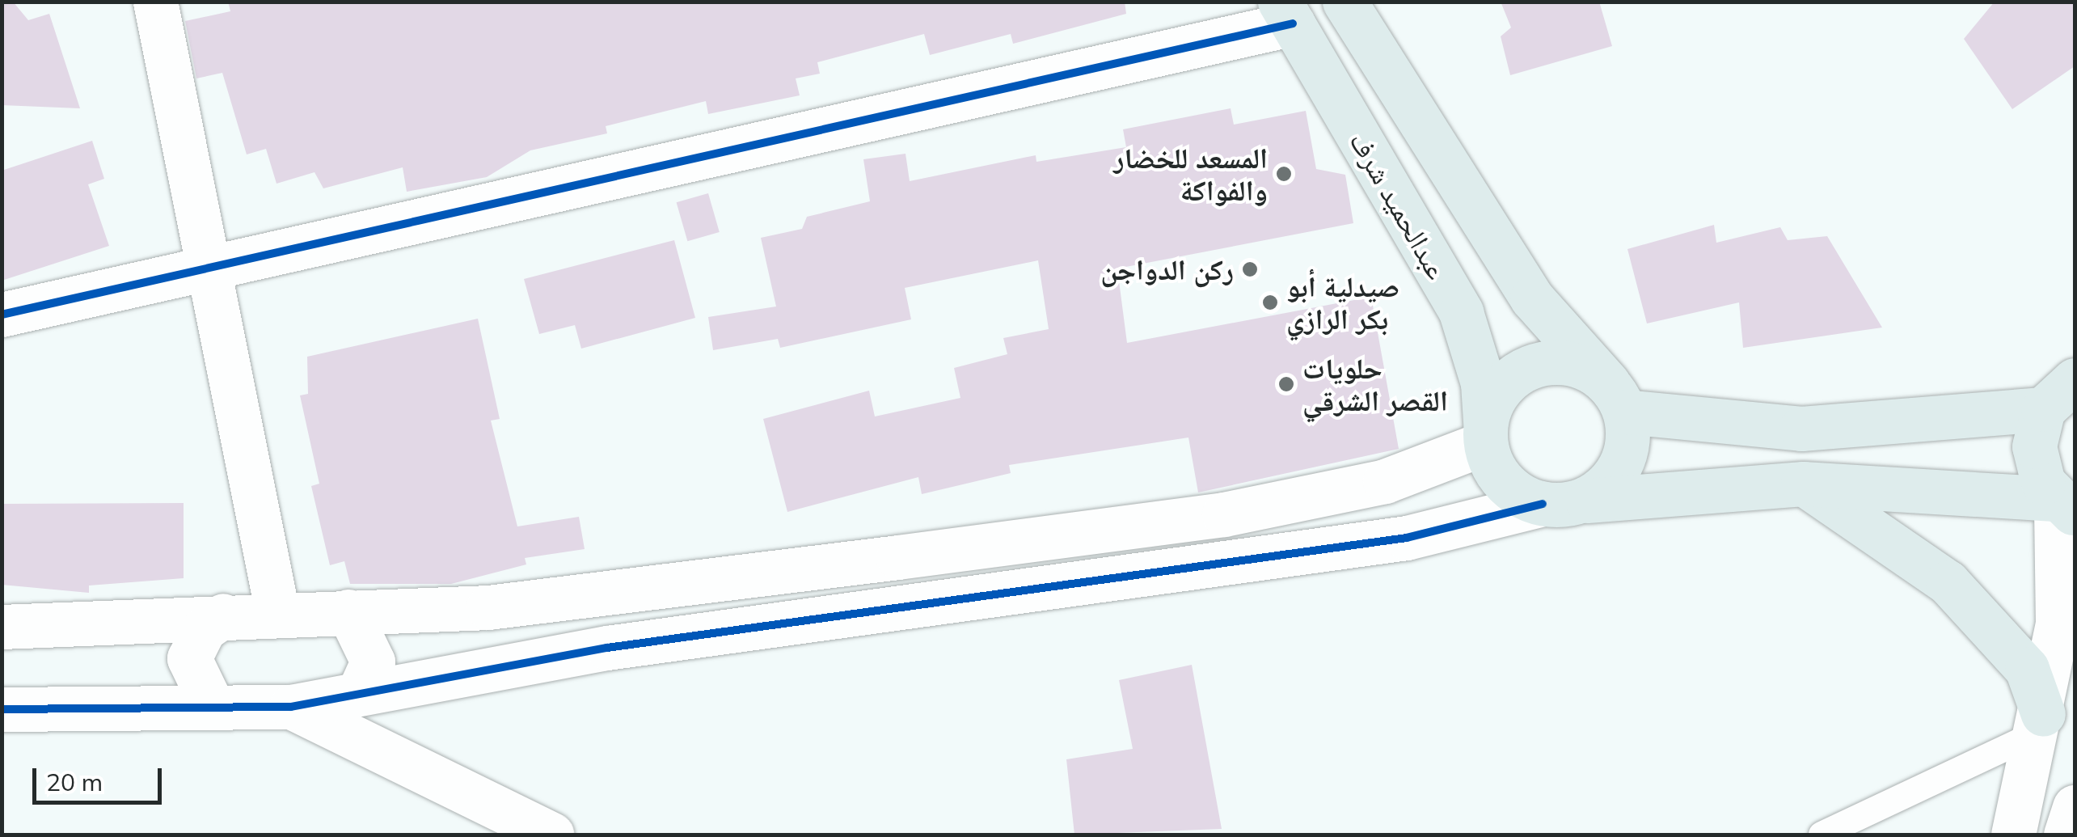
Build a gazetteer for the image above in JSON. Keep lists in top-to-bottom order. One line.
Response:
{"streets":{"main road":["عبدالحميد شرف"]},"places":["المسعد للخضار والفواكة","ركن الدواجن","صيدلية أبو بكر الرازي","حلويات القصر الشرقي"],"scale_bar":"20 m"}
